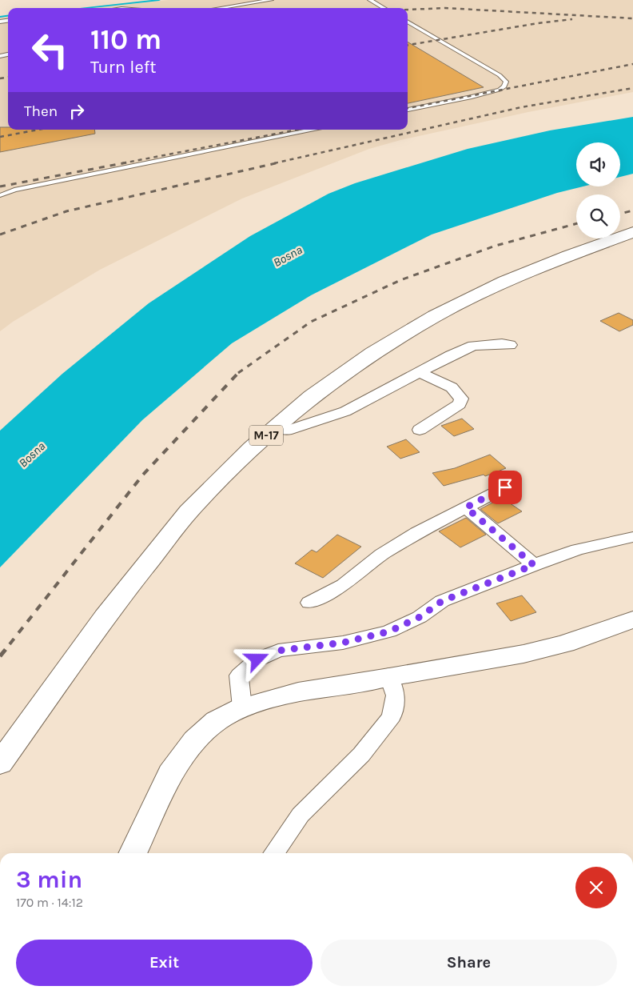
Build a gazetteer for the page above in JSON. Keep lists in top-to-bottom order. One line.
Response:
{"streets":{"main road":["M-17"]},"water":["Bosna"],"page":{"turn":["110 m","Turn left"],"then":"Then","heading":["3 min","170 m · 14:12"],"buttons":["Exit","Share"]}}
